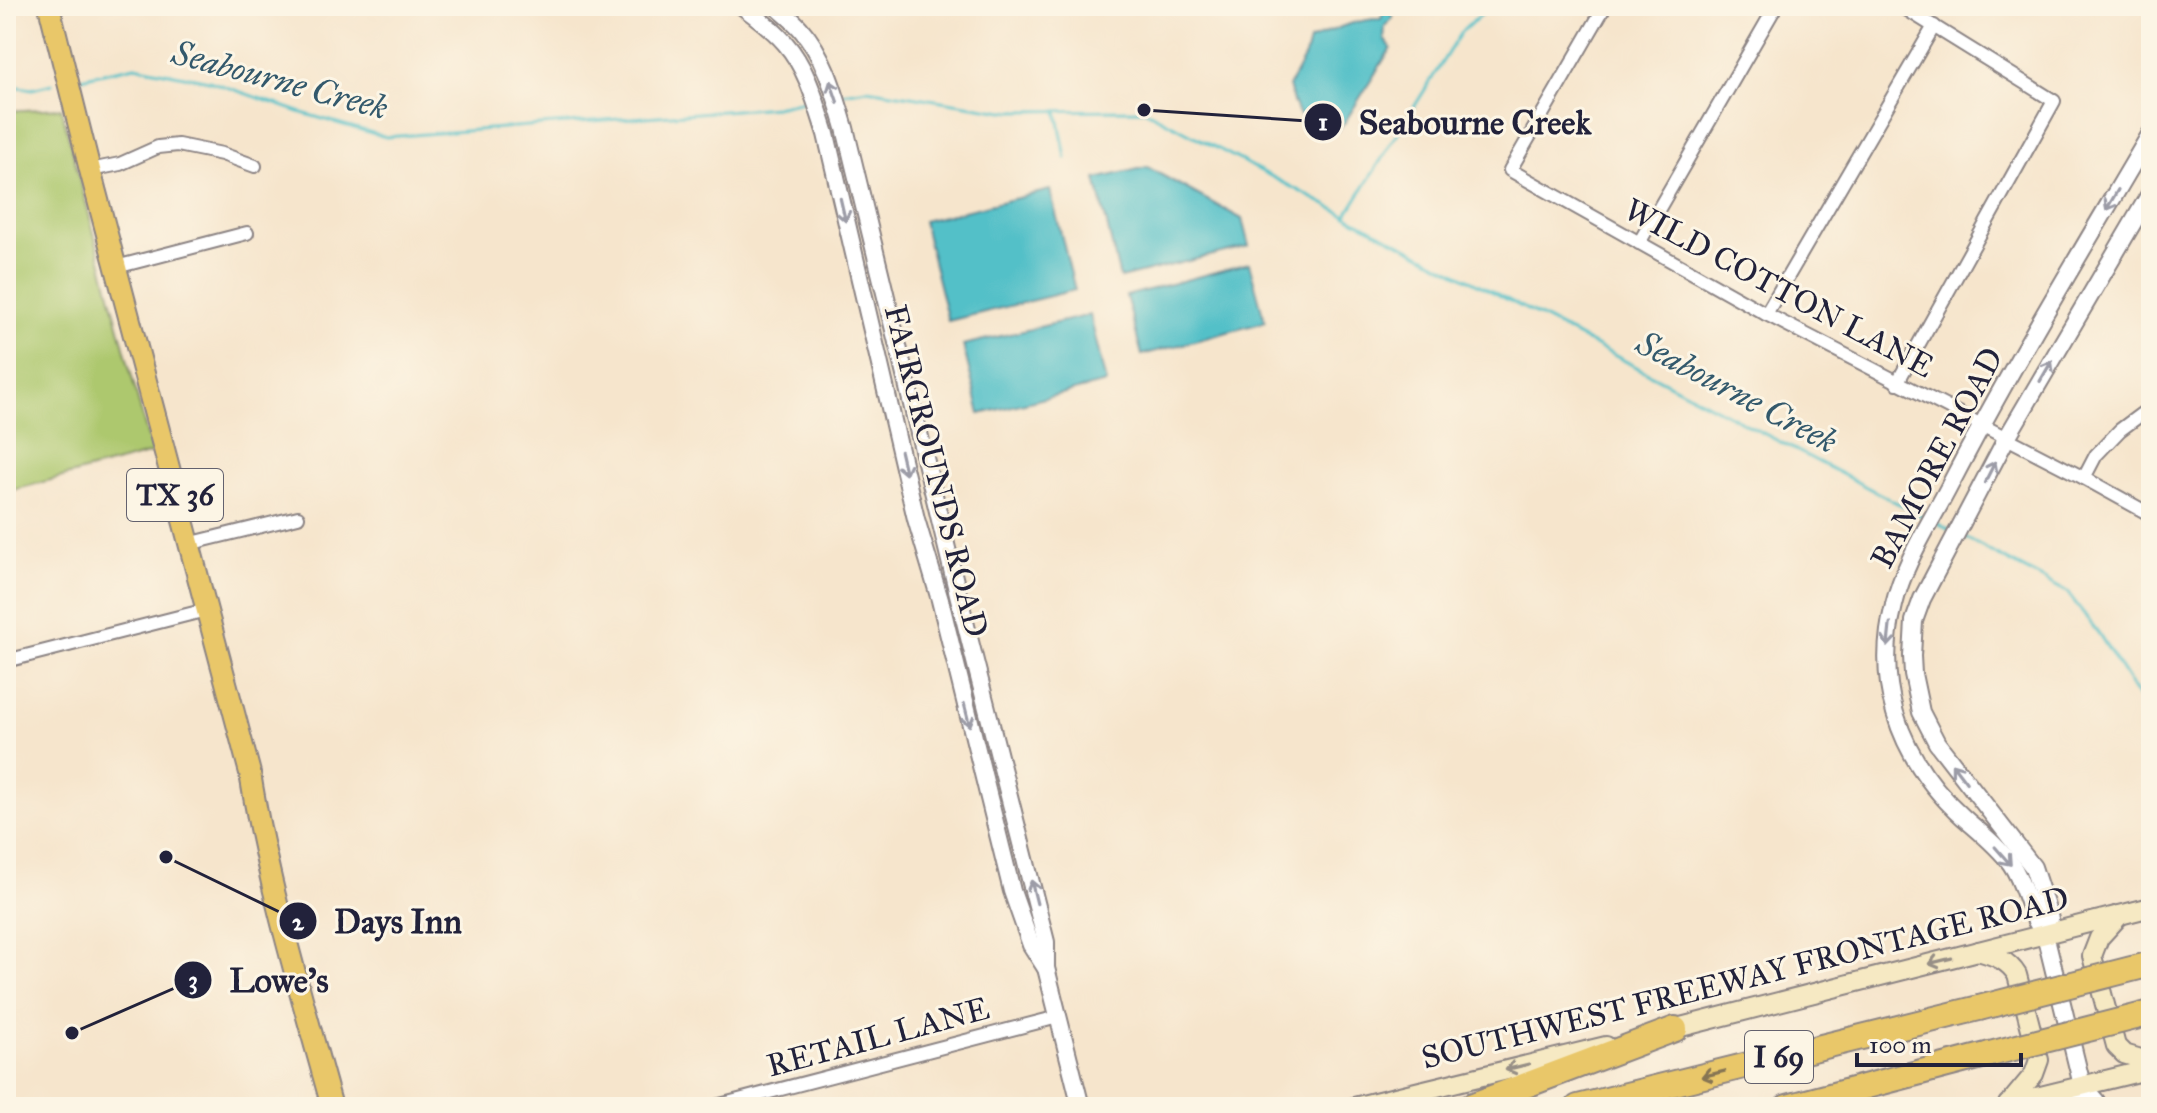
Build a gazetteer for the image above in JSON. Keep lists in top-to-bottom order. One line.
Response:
{"streets":{"highway":["I 69"],"main road":["TX 36","SOUTHWEST FREEWAY FRONTAGE ROAD"],"street":["WILD COTTON LANE","BAMORE ROAD","FAIRGROUNDS ROAD","RETAIL LANE"]},"crossings":[["WILD COTTON LANE","BAMORE ROAD"],["BAMORE ROAD","SOUTHWEST FREEWAY FRONTAGE ROAD"],["FAIRGROUNDS ROAD","RETAIL LANE"]],"one_way":["SOUTHWEST FREEWAY FRONTAGE ROAD"],"water":["Seabourne Creek"],"places":["Seabourne Creek","Days Inn","Lowe's"],"scale_bar":"100 m"}
